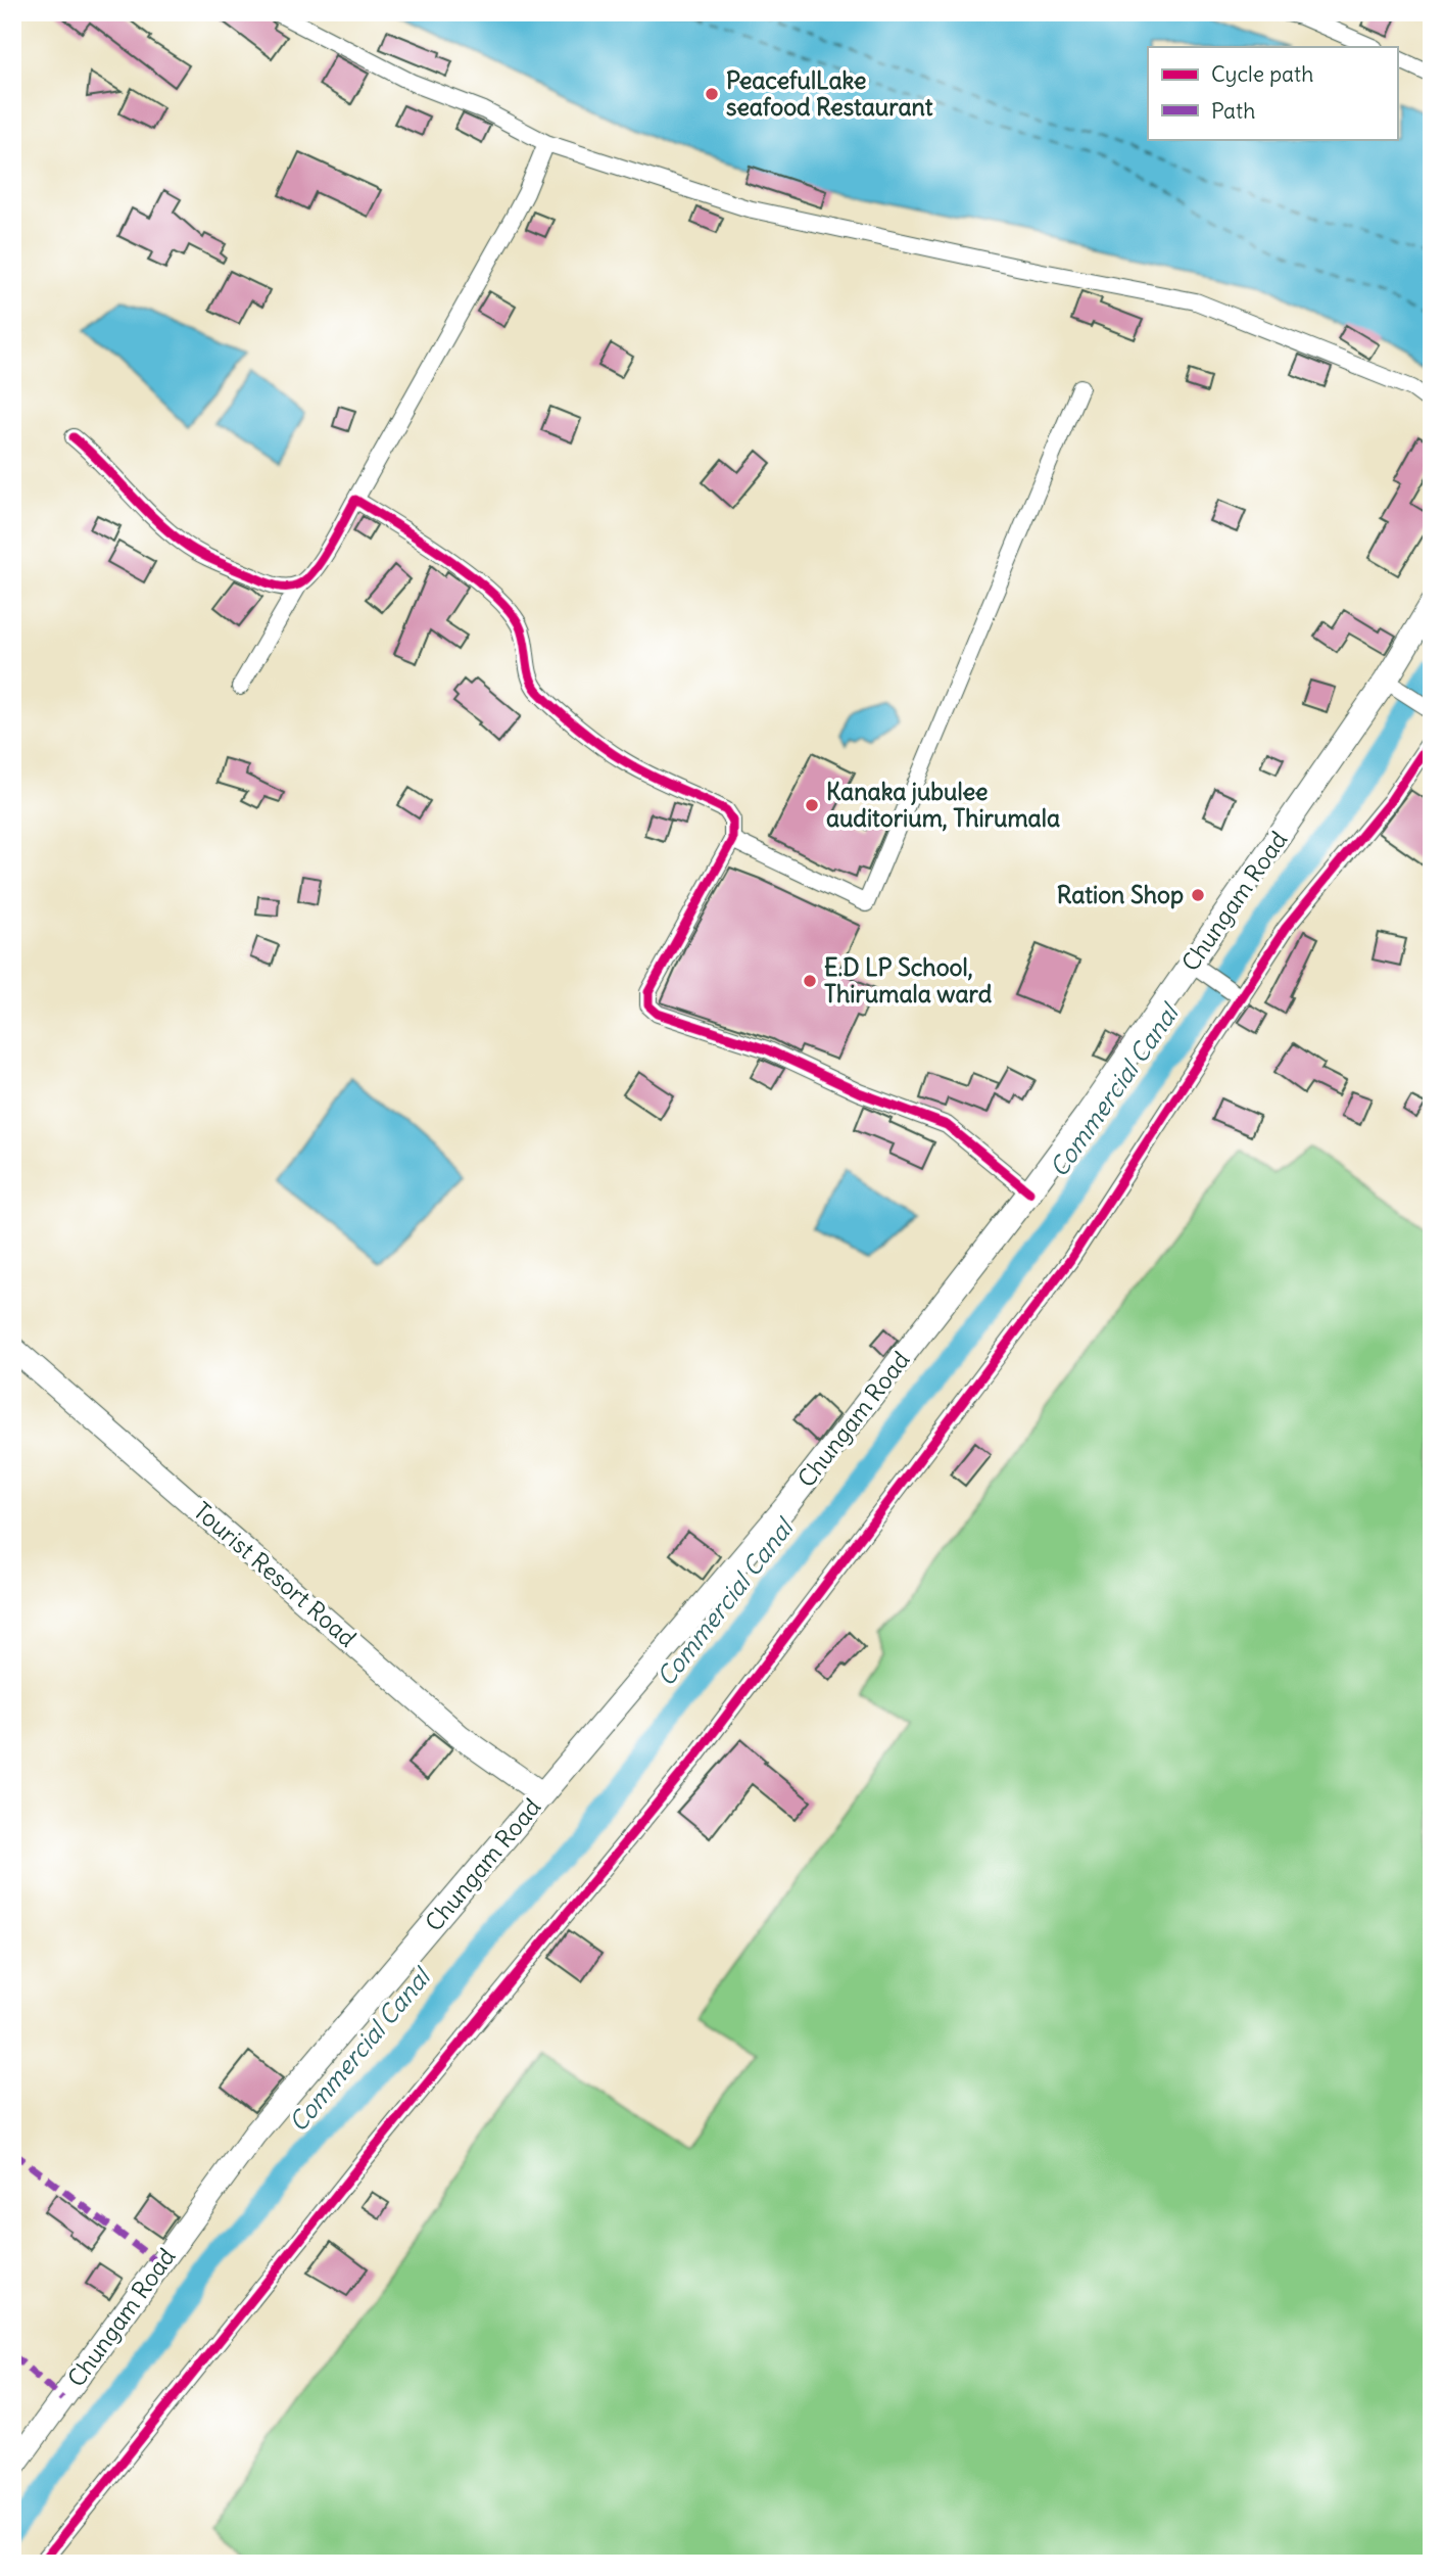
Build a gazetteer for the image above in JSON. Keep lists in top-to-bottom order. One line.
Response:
{"streets":{"main road":["Chungam Road","Tourist Resort Road"]},"crossings":[["Chungam Road","Tourist Resort Road"]],"water":["Commercial Canal"],"places":["PeacefulLake seafood Restaurant","Kanaka jubulee auditorium, Thirumala","Ration Shop","E.D LP School, Thirumala ward"],"legend":["Cycle path","Path"]}
